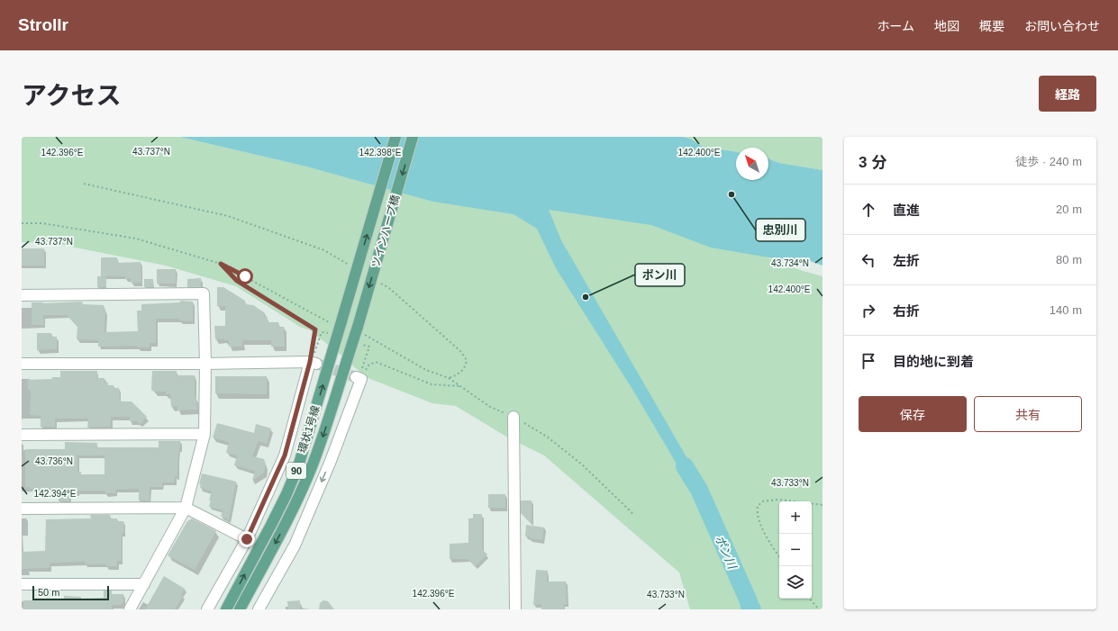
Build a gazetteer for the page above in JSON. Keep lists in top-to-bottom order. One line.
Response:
{"streets":{"main road":["ツインハープ橋","環状1号線","90"]},"crossings":[["ツインハープ橋","環状1号線"]],"water":["ポン川"],"places":["忠別川","ポン川"],"scale_bar":"50 m","north":"top left","page":{"header":"Strollr","nav":["ホーム","地図","概要","お問い合わせ"],"title":"アクセス","buttons":["経路",["保存","共有"]],"heading":["3 分","徒歩 · 240 m"],"list":[["直進","20 m"],["左折","80 m"],["右折","140 m"],"目的地に到着"],"map_buttons":["+","−"],"scale":"50 m"},"coordinates":["43.737°N","142.396°E","142.398°E","142.400°E","43.734°N","43.736°N","43.733°N","142.394°E"]}
